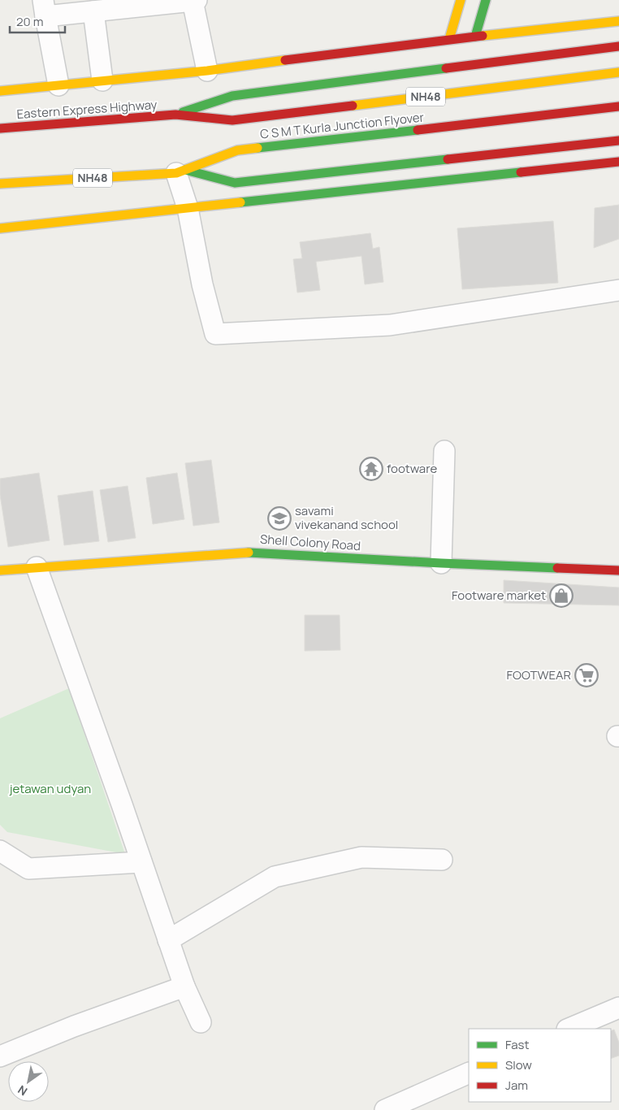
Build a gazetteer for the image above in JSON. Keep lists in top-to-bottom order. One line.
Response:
{"streets":{"main road":["NH48","Eastern Express Highway","C S M T Kurla Junction Flyover","Shell Colony Road"]},"crossings":[["NH48","C S M T Kurla Junction Flyover"],["Eastern Express Highway","C S M T Kurla Junction Flyover"]],"parks":["jetawan udyan"],"places":{"temple":["footware"],"school or university":["savami vivekanand school"],"shop":["Footware market"],"supermarket":["FOOTWEAR"]},"legend":["Fast","Slow","Jam"],"scale_bar":"20 m","north":"bottom left"}
